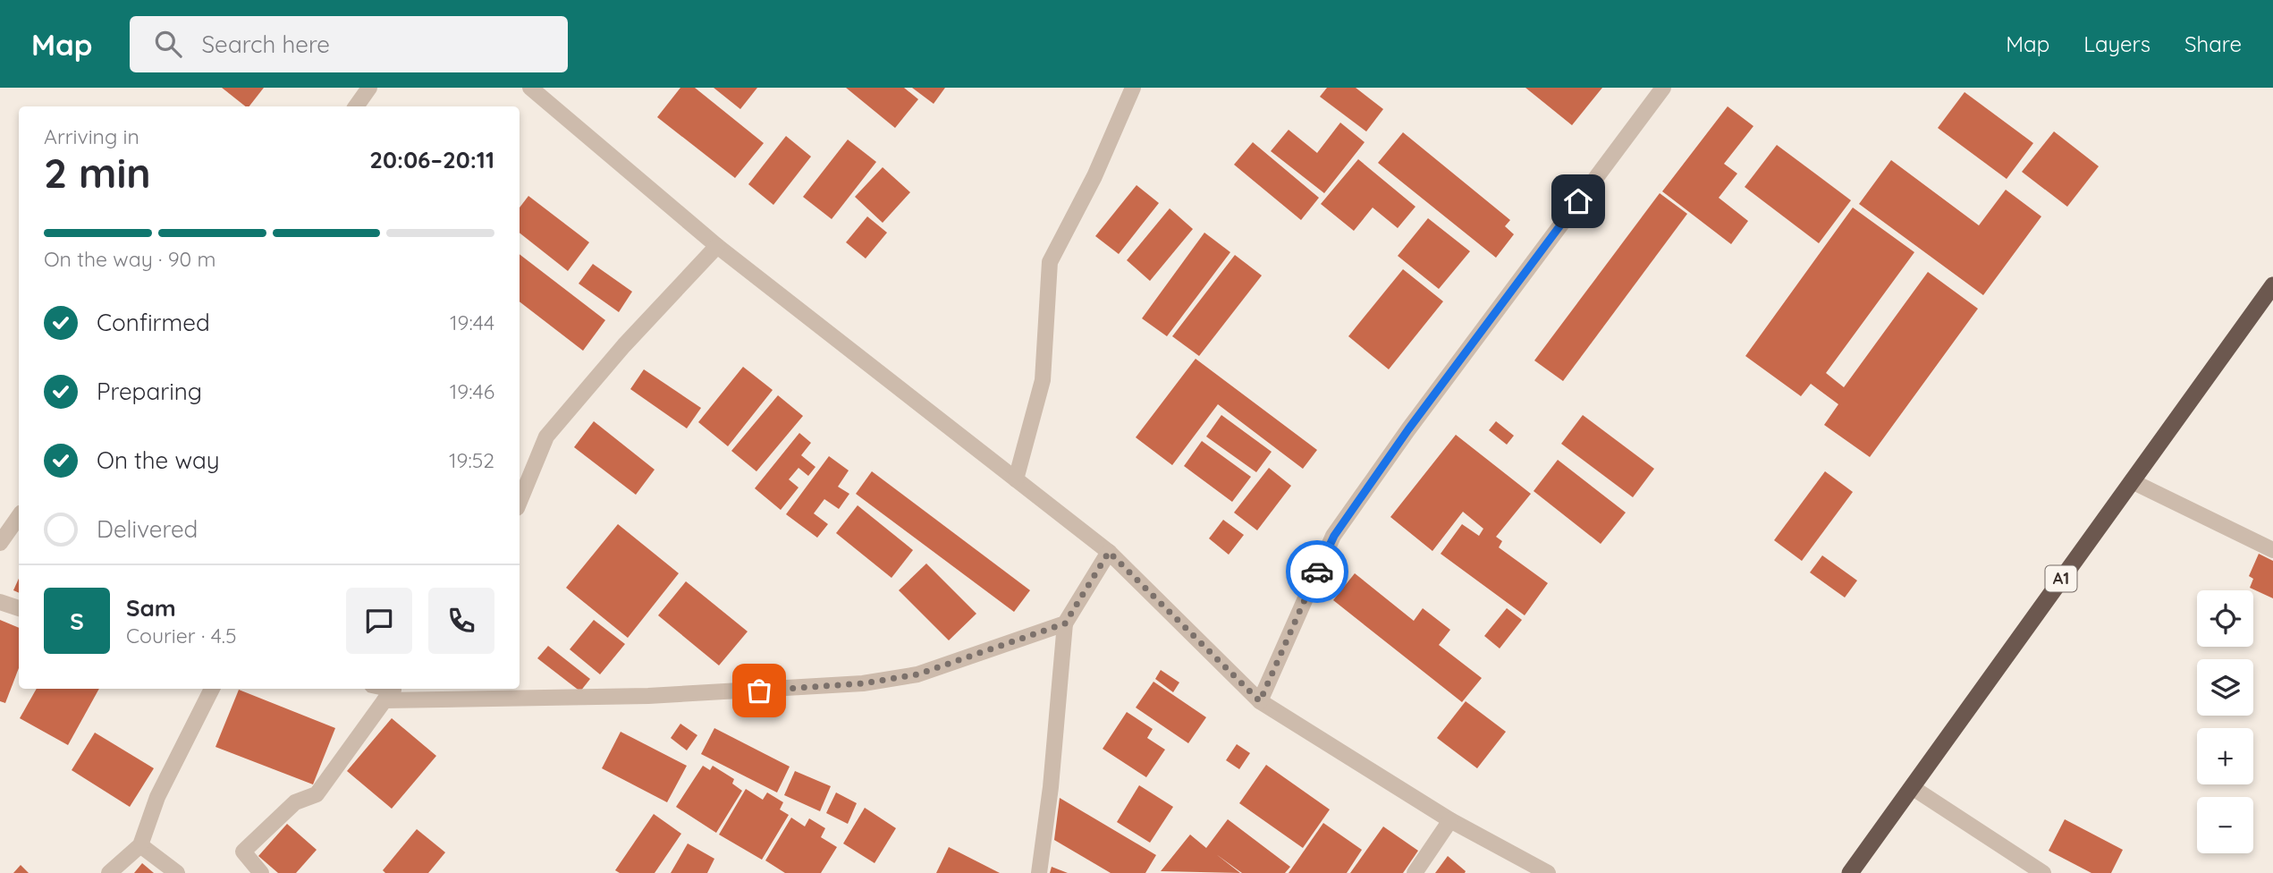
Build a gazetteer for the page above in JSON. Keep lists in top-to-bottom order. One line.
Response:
{"streets":{"highway":["A1"]},"page":{"header":"Map","search":"Search here","nav":["Map","Layers","Share"],"heading":["2 min","Arriving in","20:06–20:11"],"panel":["Sam","Courier · 4.5"],"bar":"On the way · 90 m","list":[["Confirmed","19:44"],["Preparing","19:46"],["On the way","19:52"],"Delivered"],"round":"S","map_buttons":["+","−"]}}
